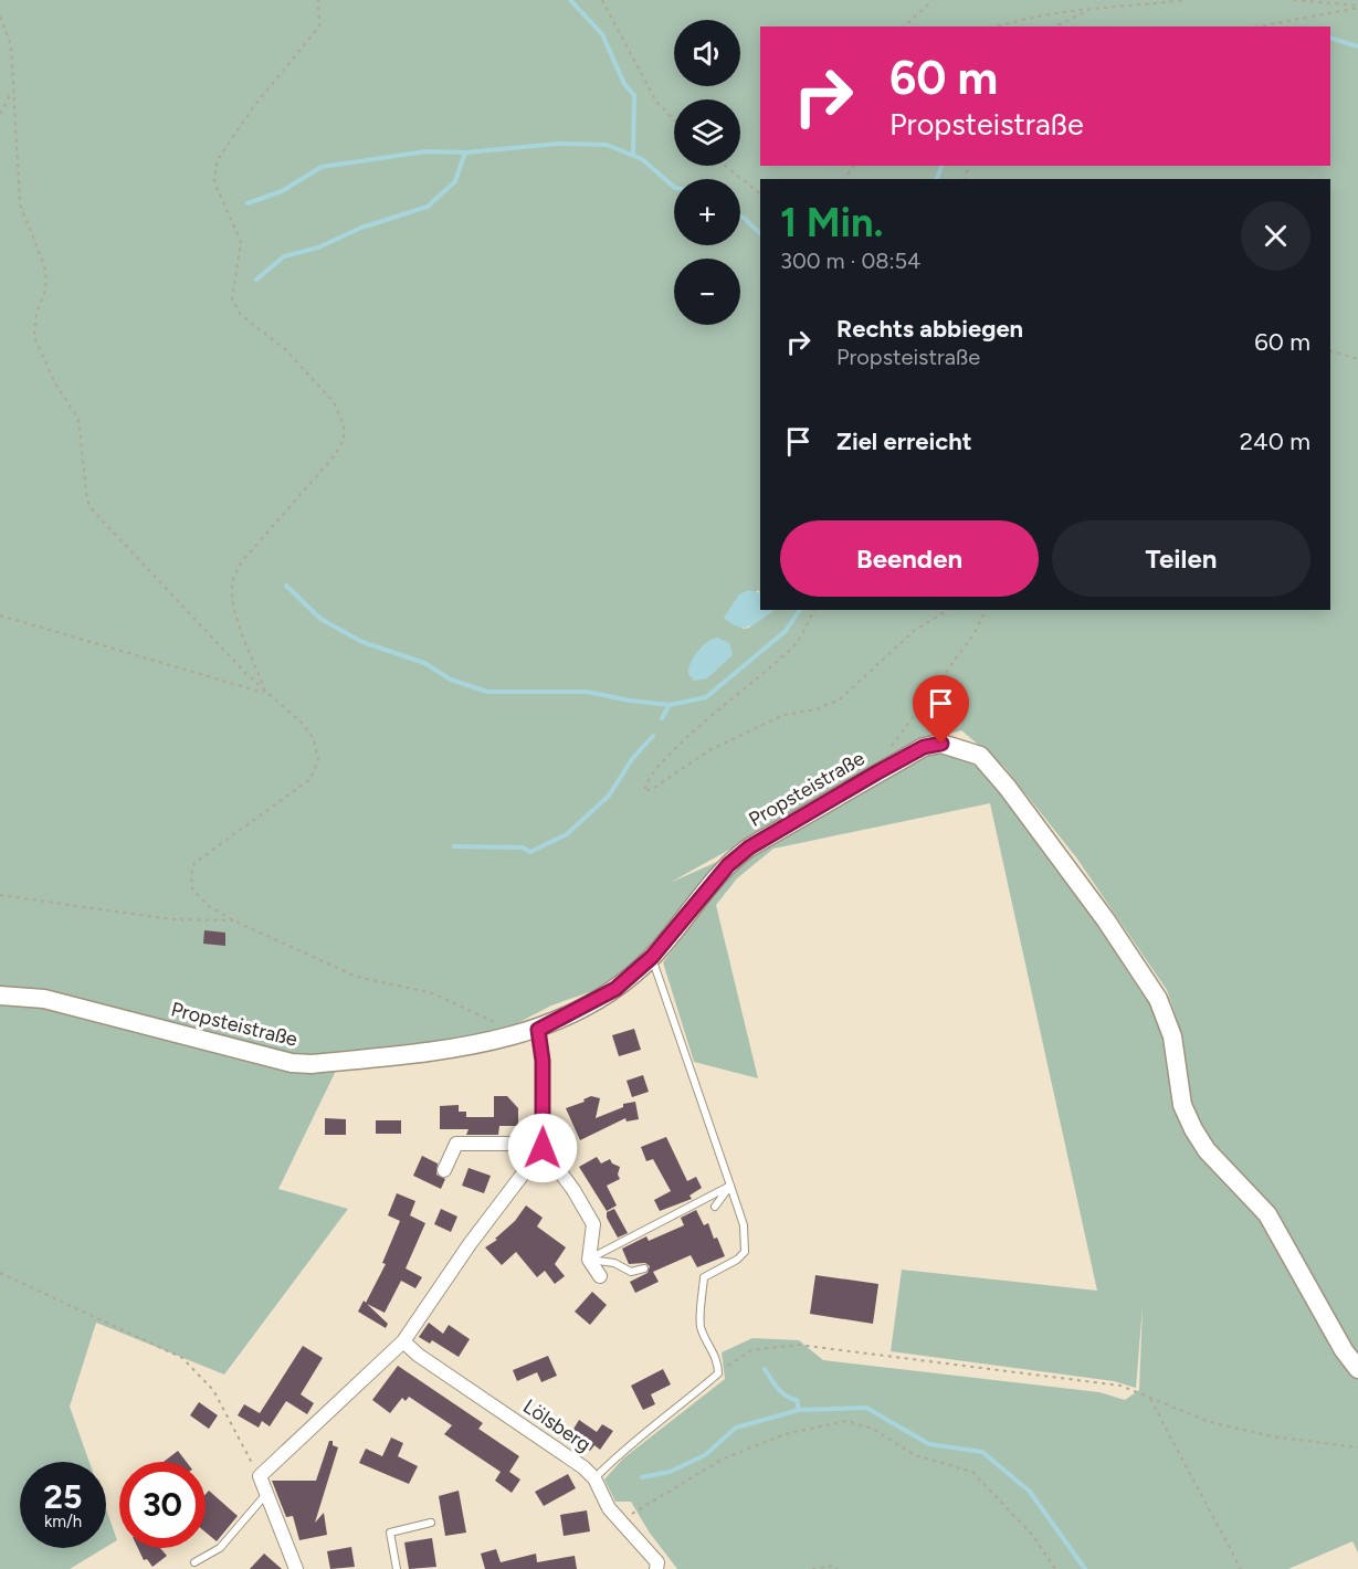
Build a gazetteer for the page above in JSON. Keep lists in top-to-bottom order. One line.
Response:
{"streets":{"street":["Propsteistraße","Lölsberg"]},"page":{"map_buttons":["+","−"],"turn":["60 m","Propsteistraße"],"heading":["1 Min.","300 m · 08:54"],"list":[{"name":"Rechts abbiegen","note":"Propsteistraße","value":"60 m"},{"name":"Ziel erreicht","value":"240 m"}],"buttons":["Beenden","Teilen"],"speed":"25 km/h","limit":"30"}}
